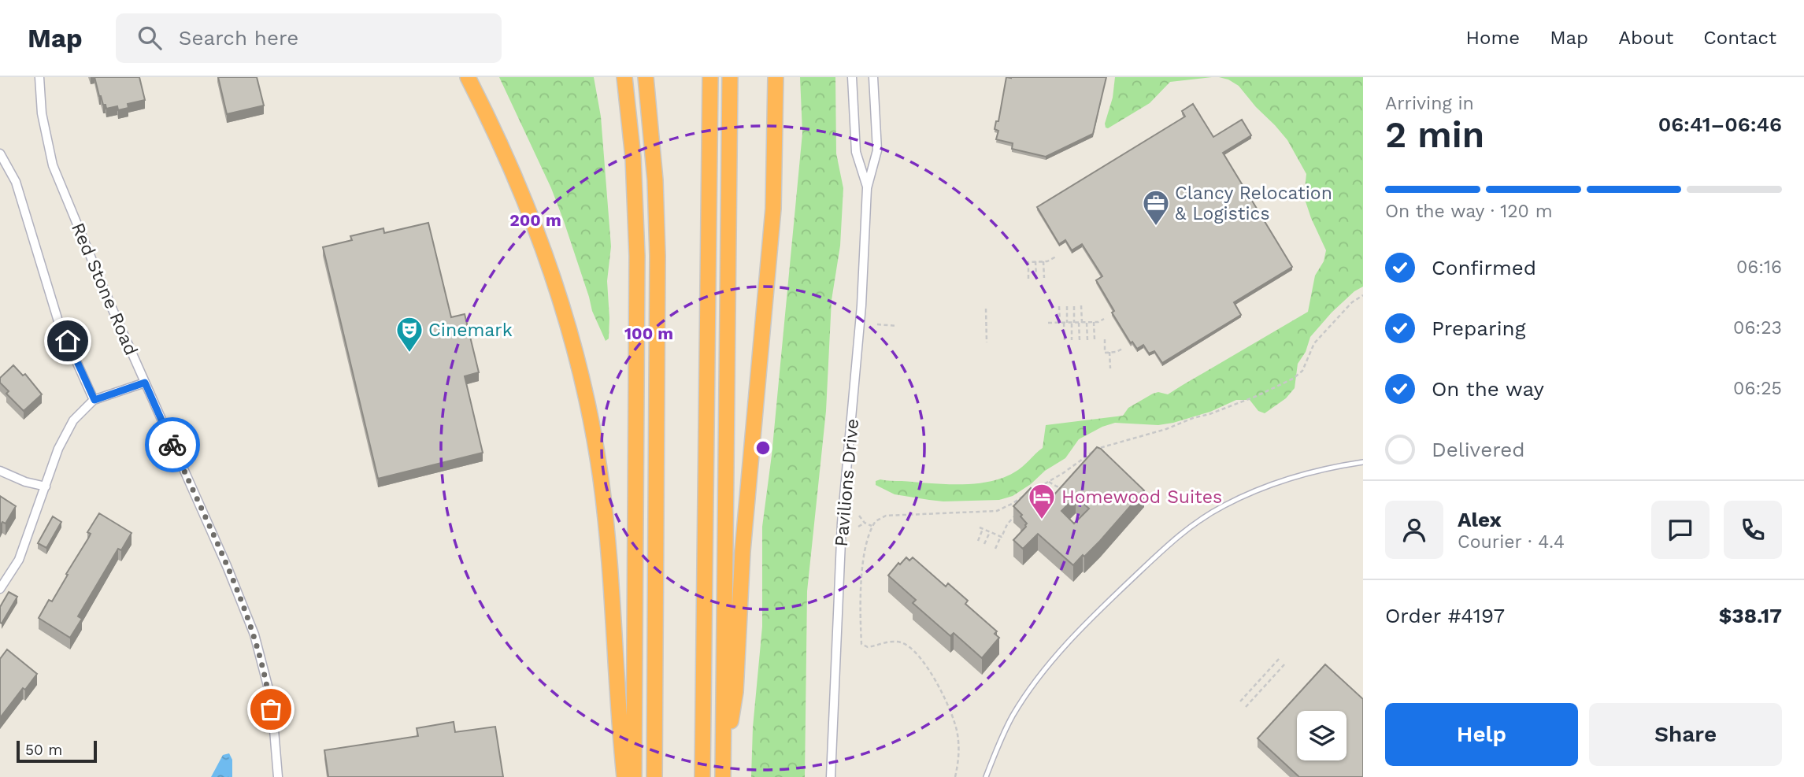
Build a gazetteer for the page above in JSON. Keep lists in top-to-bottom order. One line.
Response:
{"streets":{"street":["Red Stone Road","Pavilions Drive"]},"places":{"office":["Clancy Relocation & Logistics"],"theatre":["Cinemark"],"hotel":["Homewood Suites"]},"scale_bar":"50 m","page":{"header":"Map","search":"Search here","nav":["Home","Map","About","Contact"],"heading":["2 min","Arriving in","06:41–06:46"],"panel":["Alex","Courier · 4.4","Order #4197","$38.17"],"bar":"On the way · 120 m","list":[["Confirmed","06:16"],["Preparing","06:23"],["On the way","06:25"],"Delivered"],"buttons":["Help","Share"],"scale":"50 m"},"rings":["200 m","100 m"]}
